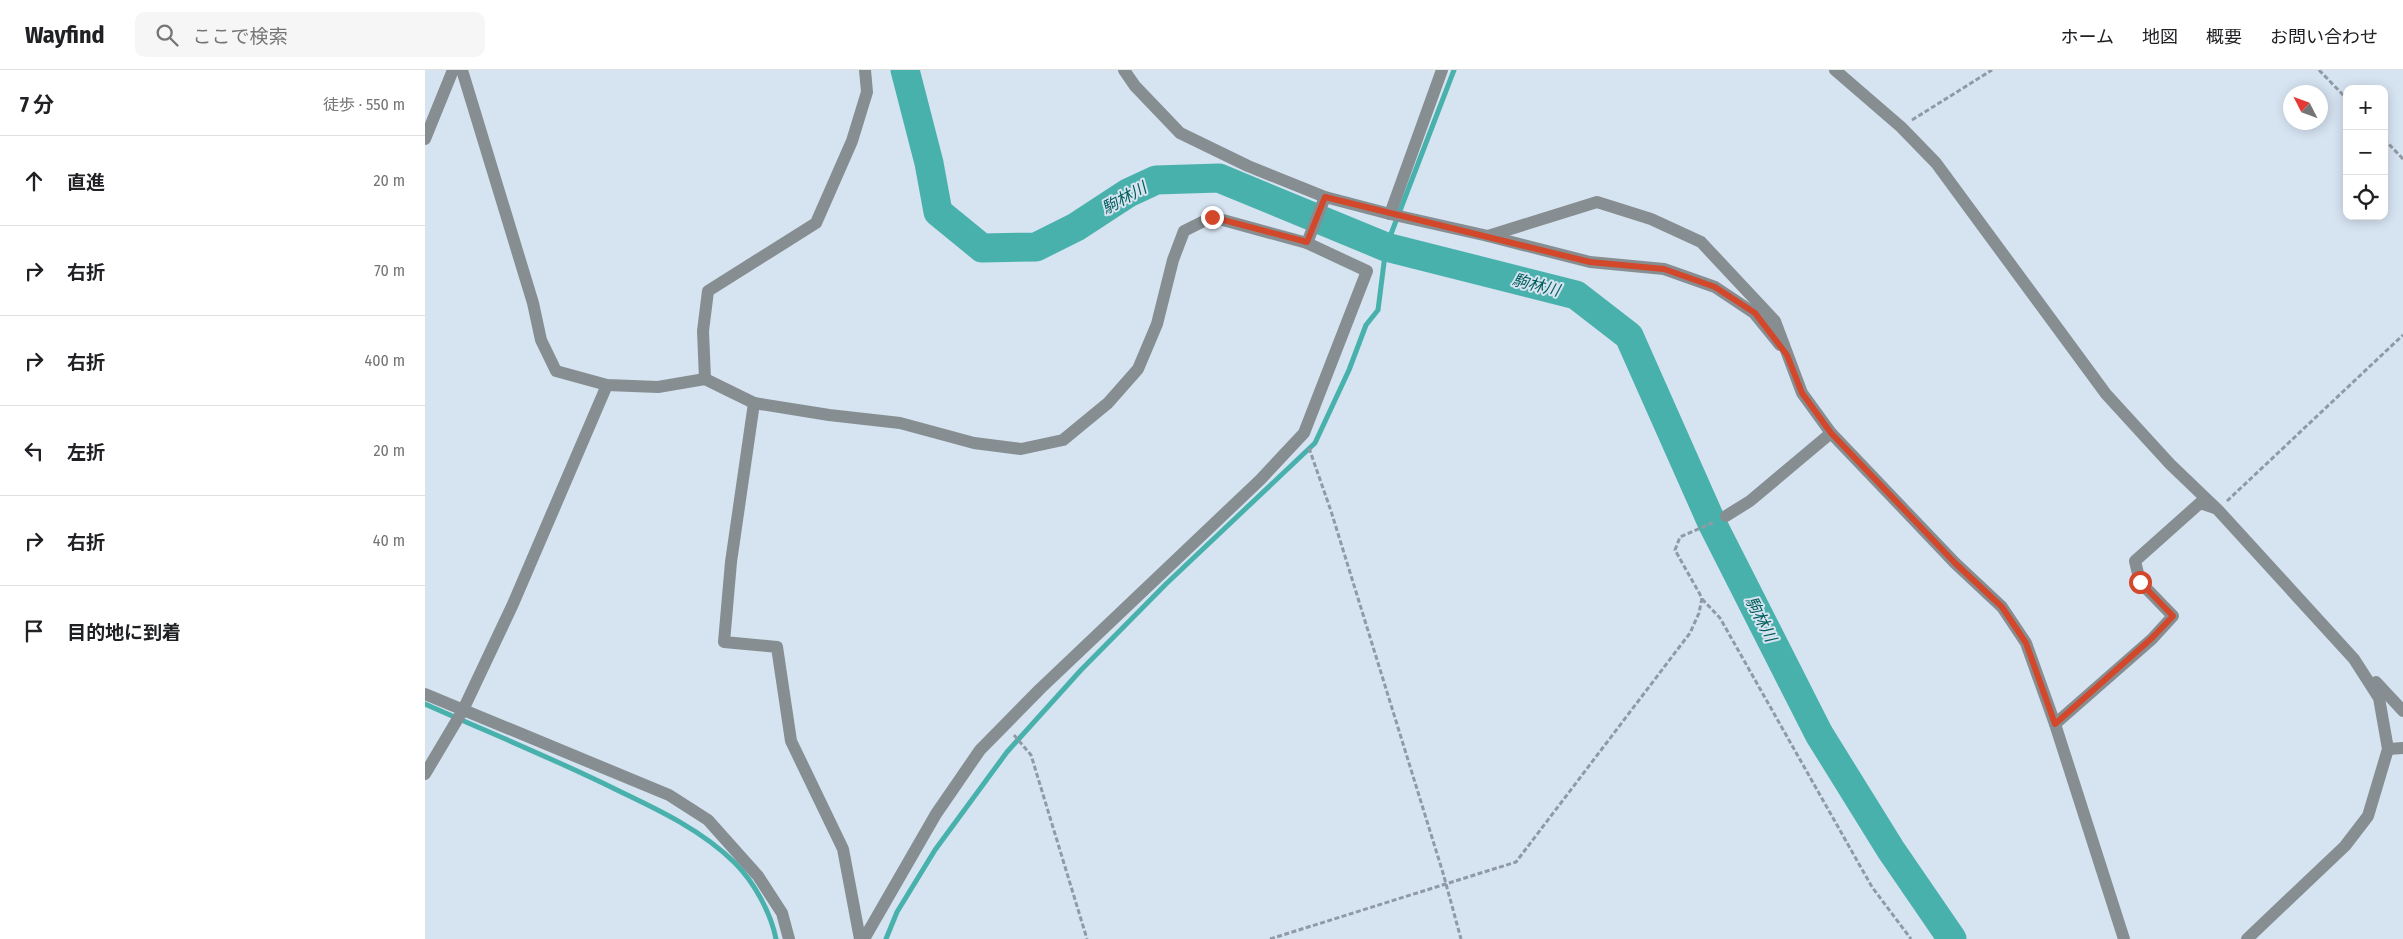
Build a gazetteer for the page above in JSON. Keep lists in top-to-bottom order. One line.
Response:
{"water":["駒林川"],"north":"top left","page":{"header":"Wayfind","search":"ここで検索","nav":["ホーム","地図","概要","お問い合わせ"],"heading":["7 分","徒歩 · 550 m"],"map_buttons":["+","−"],"list":[["直進","20 m"],["右折","70 m"],["右折","400 m"],["左折","20 m"],["右折","40 m"],"目的地に到着"]}}
